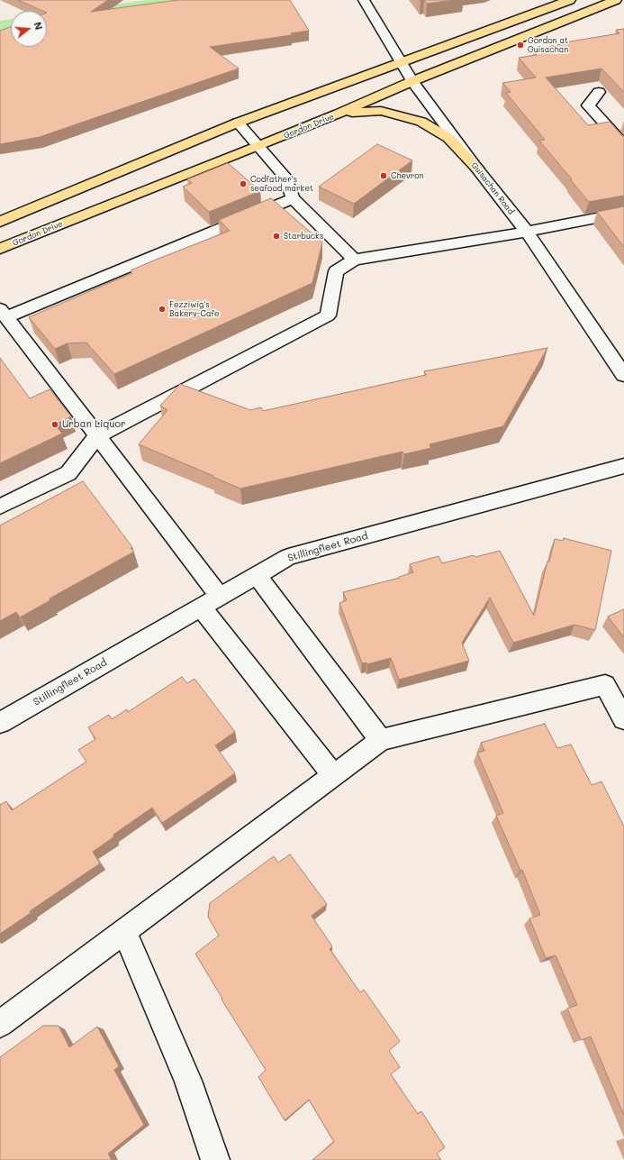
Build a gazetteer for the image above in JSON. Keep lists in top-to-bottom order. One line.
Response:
{"streets":{"main road":["Gordon Drive"],"street":["Guisachan Road","Stillingfleet Road"]},"crossings":[["Gordon Drive","Guisachan Road"]],"places":["Gordon at Guisachan","Chevron","Codfather's seafood market","Starbucks","Fezziwig's Bakery-Cafe","Urban Liquor"],"north":"right"}
